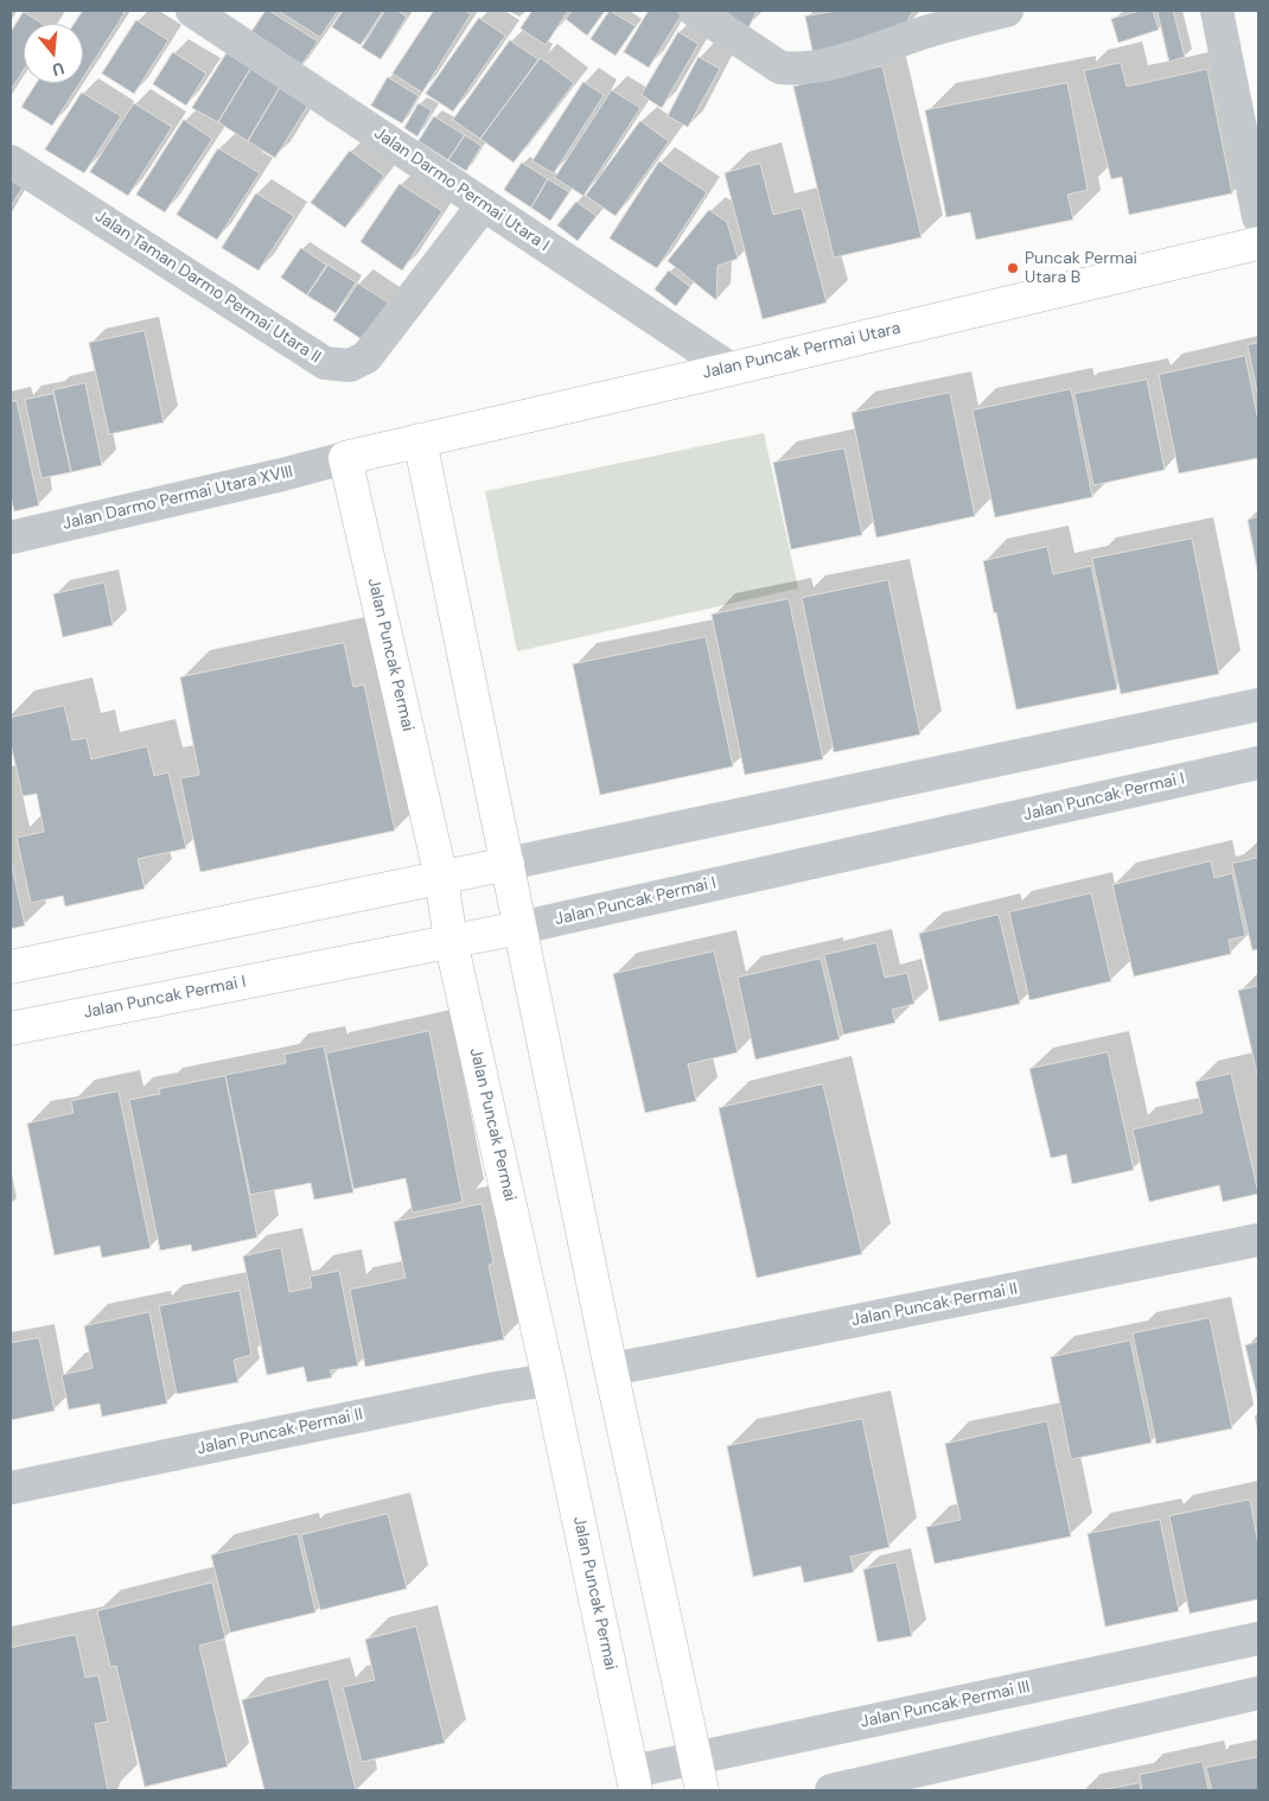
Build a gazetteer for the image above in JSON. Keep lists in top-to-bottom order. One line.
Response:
{"streets":{"street":["Jalan Darmo Permai Utara I","Jalan Taman Darmo Permai Utara II","Jalan Puncak Permai Utara","Jalan Darmo Permai Utara XVIII","Jalan Puncak Permai","Jalan Puncak Permai I","Jalan Puncak Permai II","Jalan Puncak Permai III"]},"crossings":[["Jalan Darmo Permai Utara I","Jalan Taman Darmo Permai Utara II"],["Jalan Darmo Permai Utara I","Jalan Puncak Permai Utara"],["Jalan Puncak Permai Utara","Jalan Darmo Permai Utara XVIII"],["Jalan Puncak Permai Utara","Jalan Puncak Permai"],["Jalan Darmo Permai Utara XVIII","Jalan Puncak Permai"],["Jalan Puncak Permai","Jalan Puncak Permai I"],["Jalan Puncak Permai","Jalan Puncak Permai II"],["Jalan Puncak Permai","Jalan Puncak Permai III"]],"places":["Puncak Permai Utara B"],"north":"bottom"}
